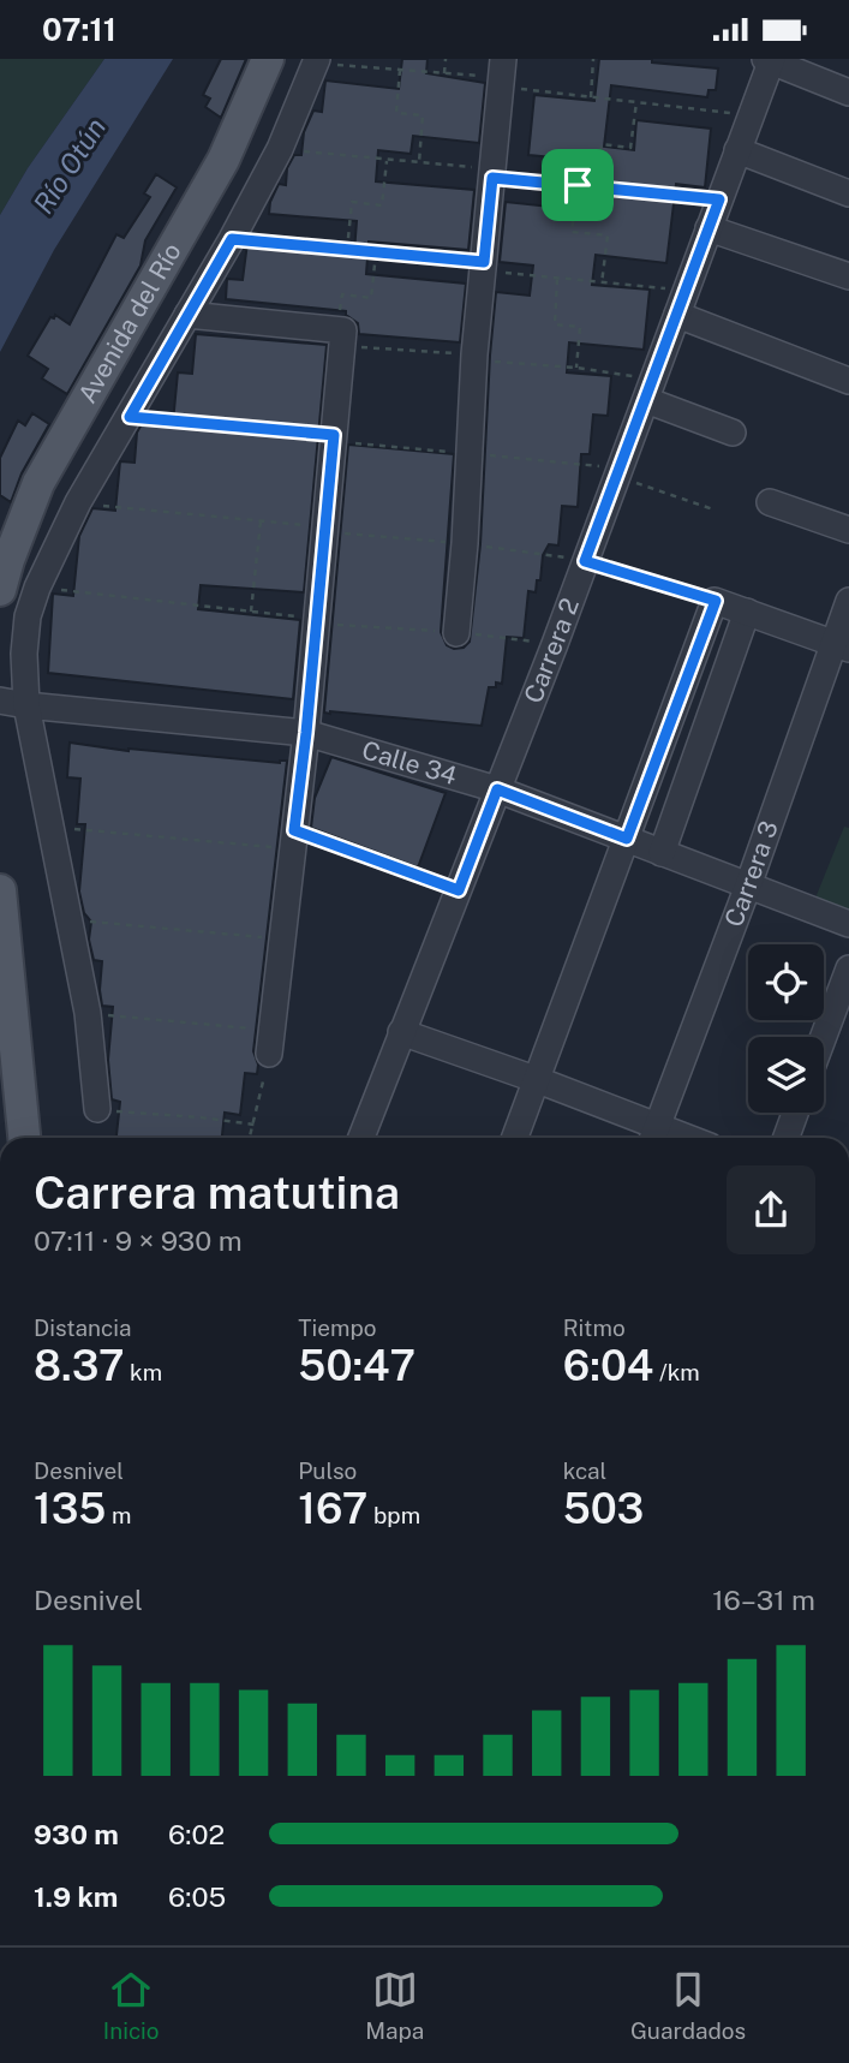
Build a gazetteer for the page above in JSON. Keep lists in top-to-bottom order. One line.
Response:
{"streets":{"main road":["Avenida del Río"],"street":["Carrera 2","Calle 34","Carrera 3"]},"crossings":[["Carrera 2","Calle 34"],["Calle 34","Carrera 3"]],"water":["Río Otún"],"page":{"status":"07:11","heading":["Carrera matutina","07:11 · 9 × 930 m"],"stats":[["Distancia","8.37 km"],["Tiempo","50:47"],["Ritmo","6:04 /km"],["Desnivel","135 m"],["Pulso","167 bpm"],["kcal","503"]],"chart":["Desnivel","16–31 m"],"list":[{"name":"930 m","note":"6:02"},{"name":"1.9 km","note":"6:05"}],"tabs":["Inicio","Mapa","Guardados"]}}
